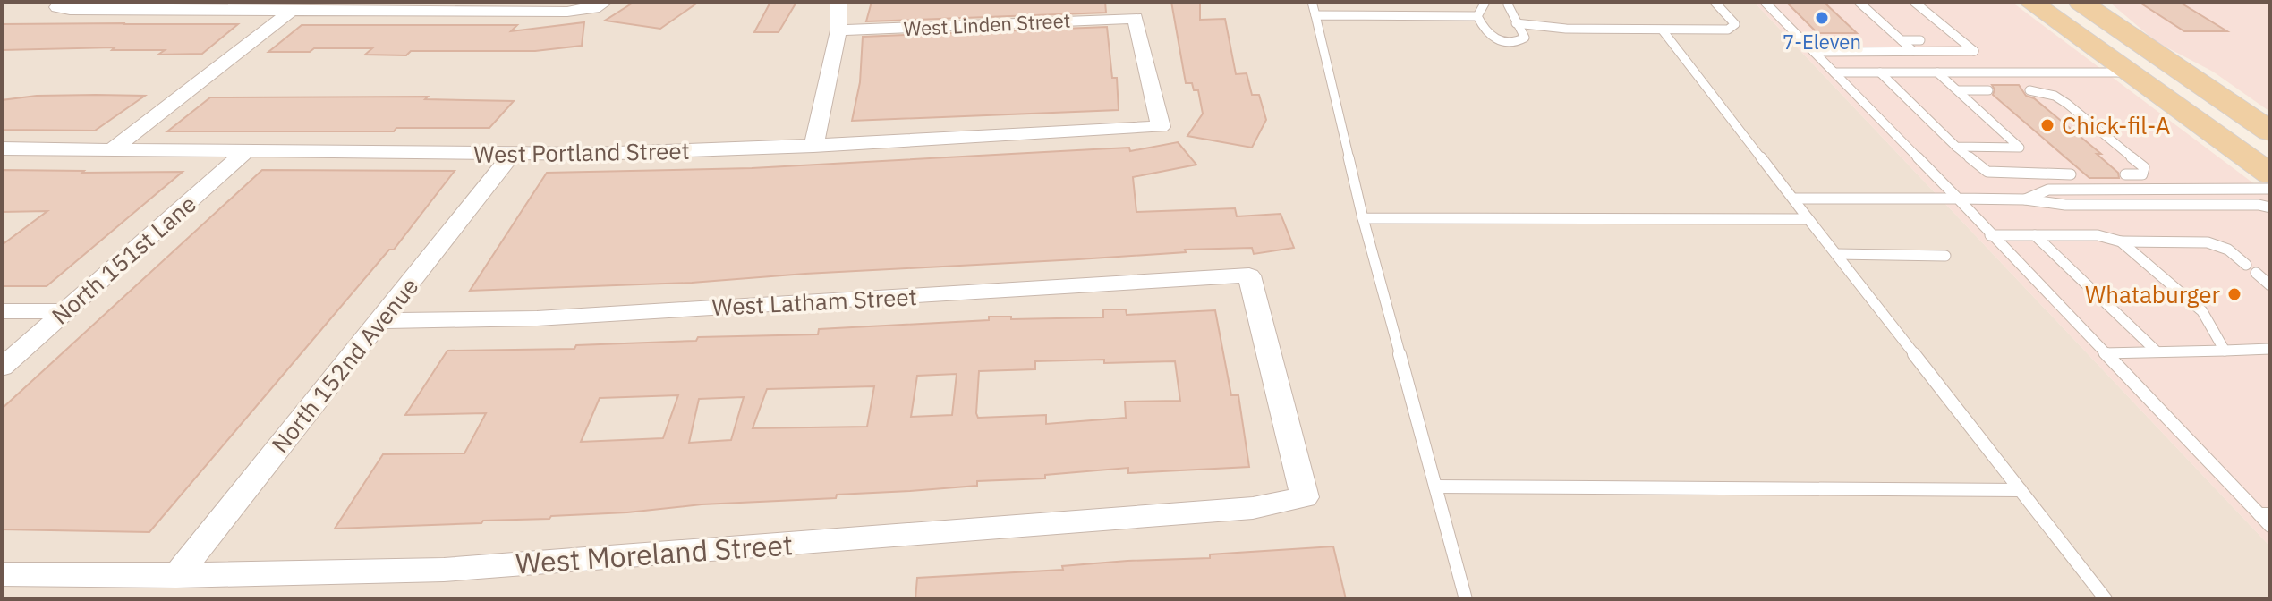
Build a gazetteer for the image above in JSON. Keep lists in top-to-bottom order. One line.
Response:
{"streets":{"street":["West Linden Street","West Portland Street","North 151st Lane","West Latham Street","North 152nd Avenue","West Moreland Street"]},"crossings":[["West Linden Street","West Portland Street"],["West Portland Street","North 151st Lane"],["West Portland Street","North 152nd Avenue"],["West Latham Street","North 152nd Avenue"],["West Latham Street","West Moreland Street"],["North 152nd Avenue","West Moreland Street"]],"places":["7-Eleven","Chick-fil-A","Whataburger"]}
